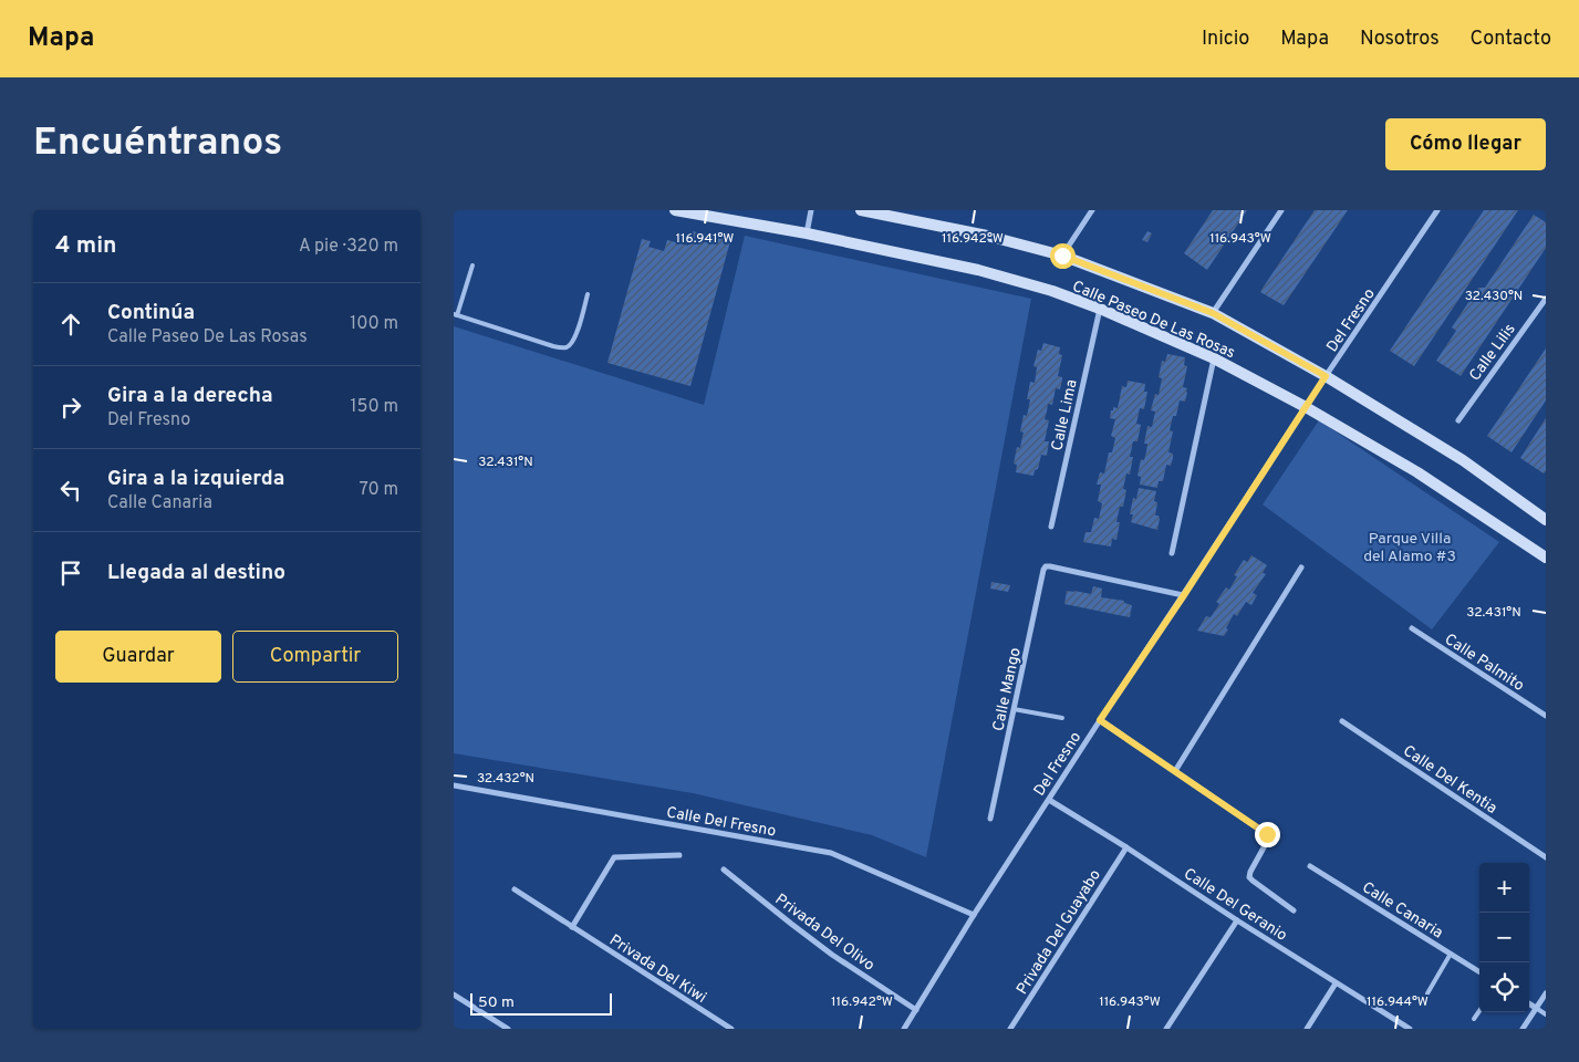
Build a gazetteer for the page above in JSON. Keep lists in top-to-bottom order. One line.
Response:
{"streets":{"street":["Calle Paseo De Las Rosas","Del Fresno","Calle Lilis","Calle Lima","Calle Palmito","Calle Mango","Calle Del Kentia","Calle Del Fresno","Calle Del Geranio","Calle Canaria","Privada Del Olivo","Privada Del Guayabo","Privada Del Kiwi"]},"crossings":[["Calle Paseo De Las Rosas","Del Fresno"],["Calle Paseo De Las Rosas","Calle Lima"],["Del Fresno","Calle Mango"],["Del Fresno","Calle Del Fresno"],["Del Fresno","Calle Del Geranio"],["Del Fresno","Privada Del Olivo"],["Calle Del Geranio","Privada Del Guayabo"]],"parks":["Parque Villa del Alamo #3"],"scale_bar":"50 m","page":{"header":"Mapa","nav":["Inicio","Mapa","Nosotros","Contacto"],"buttons":["Cómo llegar",["Guardar","Compartir"]],"title":"Encuéntranos","heading":["4 min","A pie · 320 m"],"list":[["Continúa","Calle Paseo De Las Rosas","100 m"],["Gira a la derecha","Del Fresno","150 m"],["Gira a la izquierda","Calle Canaria","70 m"],"Llegada al destino"],"map_buttons":["+","−"],"scale":"50 m"},"coordinates":["116.941°W","116.942°W","116.943°W","32.430°N","32.431°N","32.432°N","116.944°W"]}
